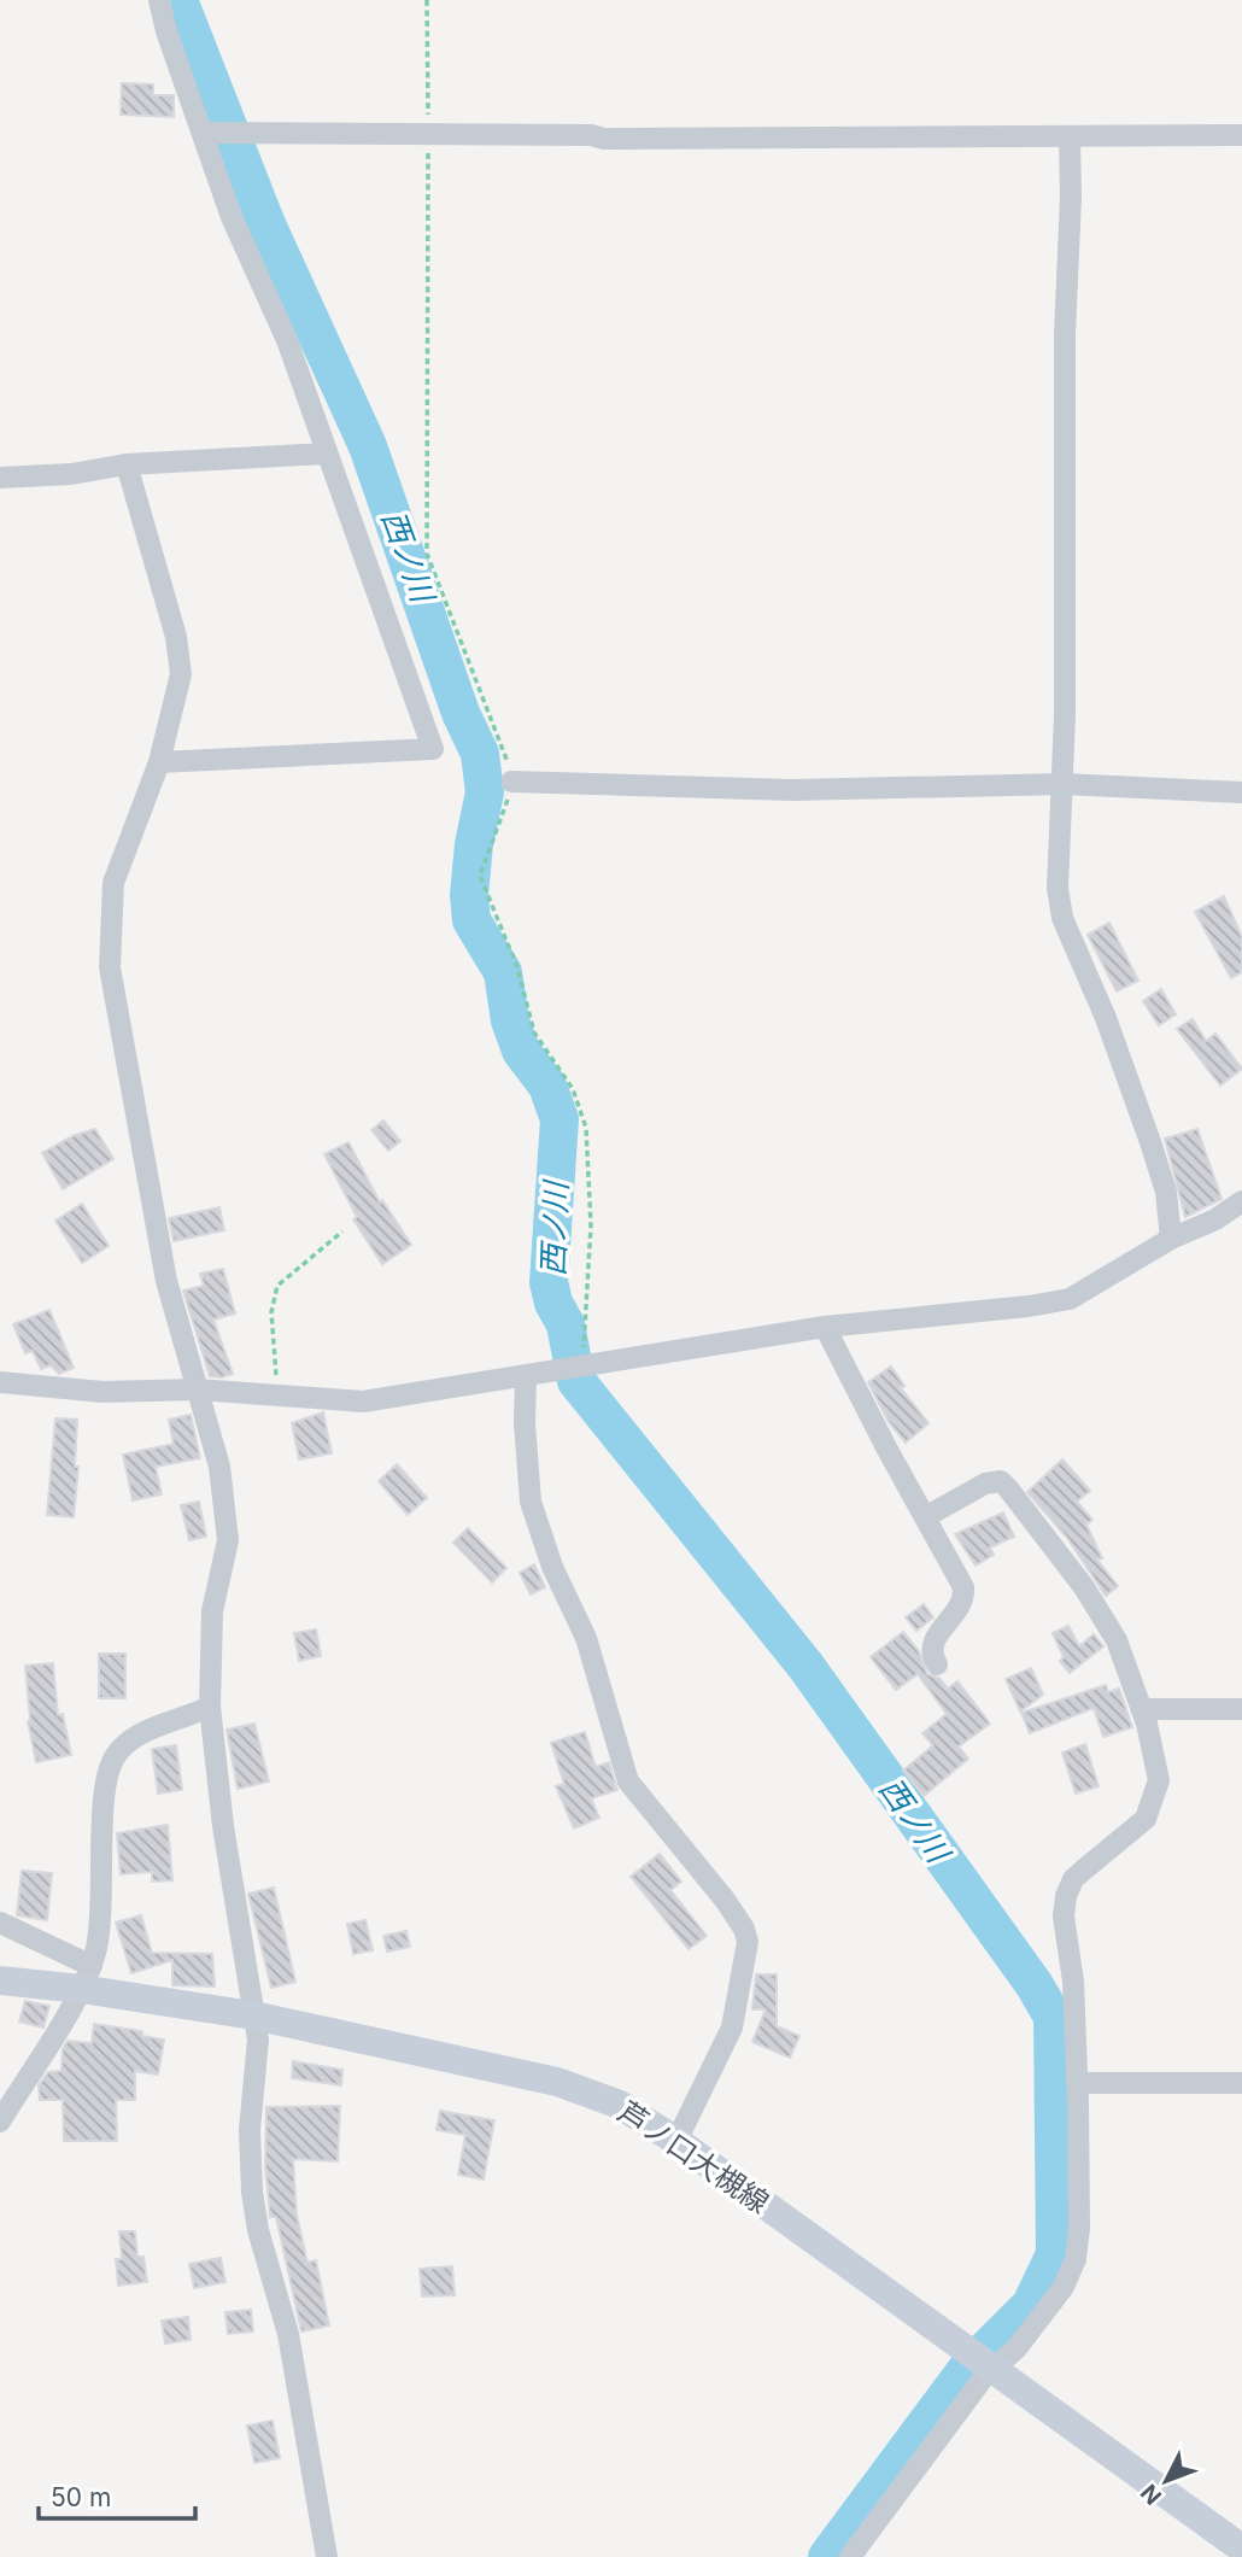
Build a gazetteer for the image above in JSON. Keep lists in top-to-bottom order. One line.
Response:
{"streets":{"main road":["芦ノ口大槻線"]},"water":["西ノ川"],"scale_bar":"50 m","north":"bottom left"}
